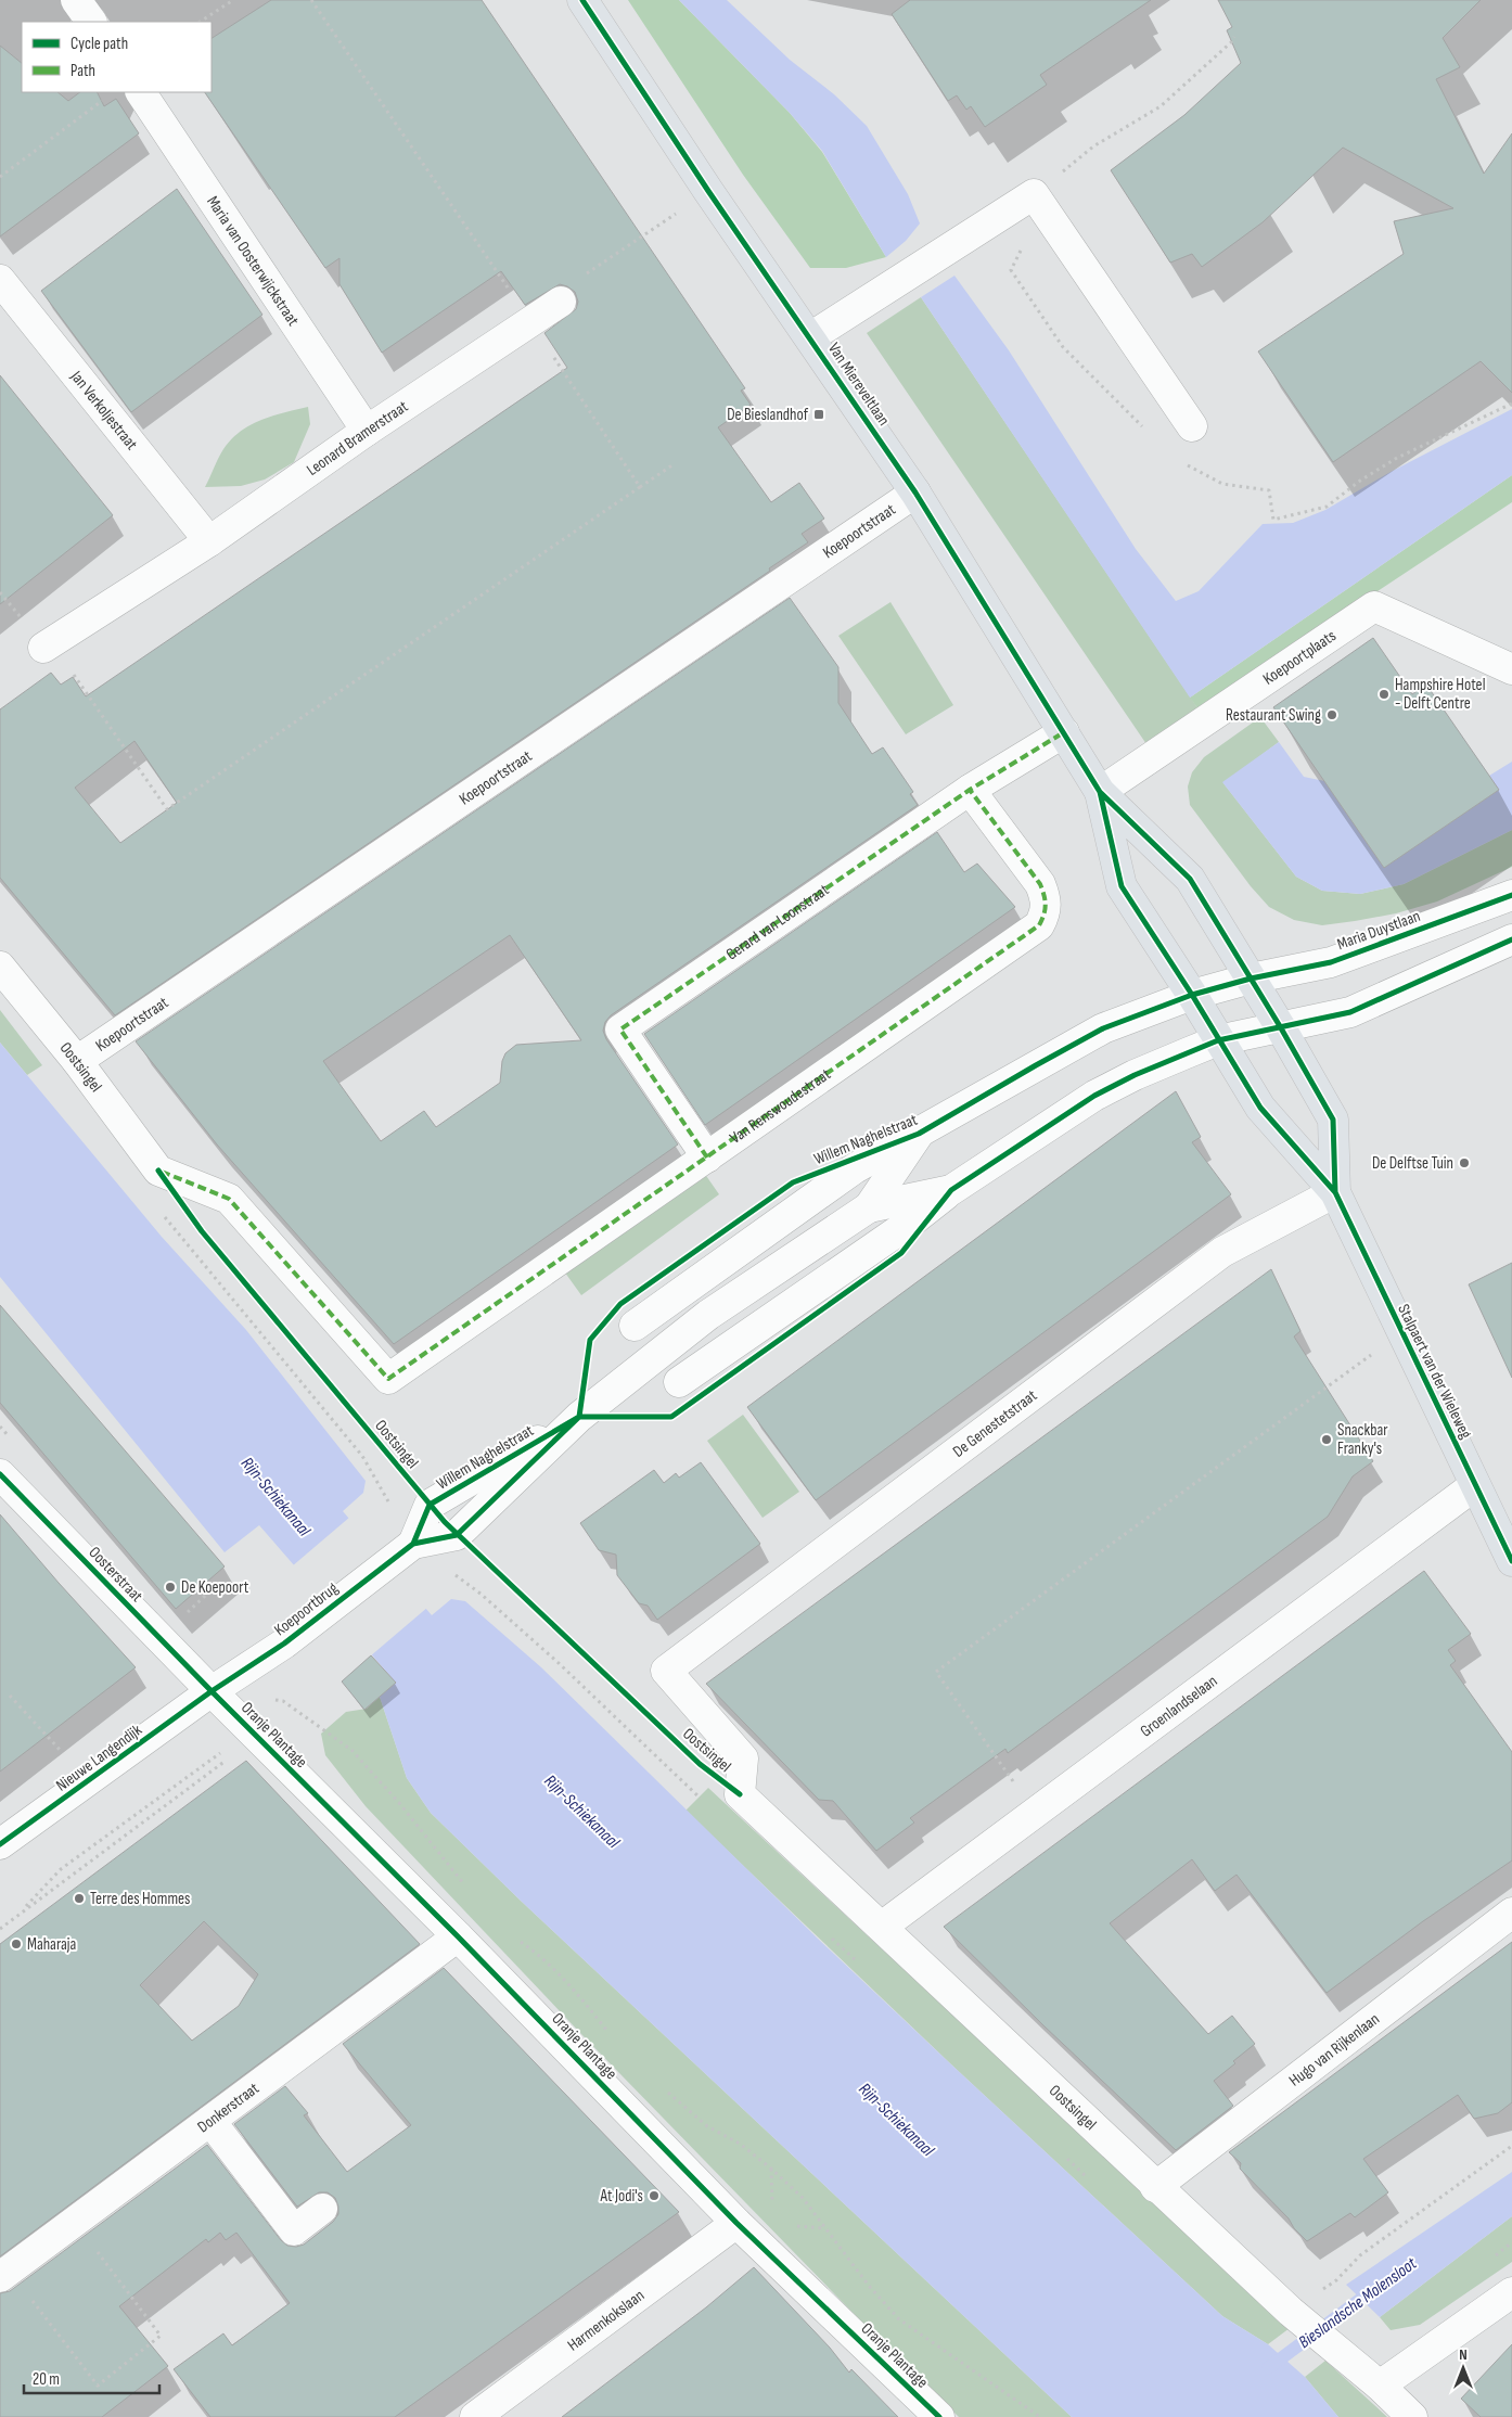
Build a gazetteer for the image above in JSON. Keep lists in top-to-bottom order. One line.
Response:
{"streets":{"main road":["Van Miereveltlaan","Stalpaert van der Wieleweg"],"street":["Maria van Oosterwijckstraat","Jan Verkoljestraat","Leonard Bramerstraat","Koepoortstraat","Koepoortplaats","Gerard van Loonstraat","Maria Duystlaan","Oostsingel","Van Renswoudestraat","Willem Naghelstraat","De Genestetstraat","Oosterstraat","Koepoortbrug","Groenlandselaan","Oranje Plantage","Nieuwe Langendijk","Hugo van Rijkenlaan","Donkerstraat","Harmenkokslaan"]},"crossings":[["Maria van Oosterwijckstraat","Leonard Bramerstraat"],["Van Miereveltlaan","Koepoortstraat"],["Van Miereveltlaan","Koepoortplaats"],["Van Miereveltlaan","Gerard van Loonstraat"],["Van Miereveltlaan","Stalpaert van der Wieleweg"],["Jan Verkoljestraat","Leonard Bramerstraat"],["Koepoortstraat","Oostsingel"],["Koepoortplaats","Stalpaert van der Wieleweg"],["Gerard van Loonstraat","Van Renswoudestraat"],["Maria Duystlaan","Willem Naghelstraat"],["Maria Duystlaan","Stalpaert van der Wieleweg"],["Oostsingel","Van Renswoudestraat"],["Oostsingel","De Genestetstraat"],["Oostsingel","Groenlandselaan"],["Oostsingel","Hugo van Rijkenlaan"],["Willem Naghelstraat","Stalpaert van der Wieleweg"],["Willem Naghelstraat","Koepoortbrug"],["Stalpaert van der Wieleweg","De Genestetstraat"],["Stalpaert van der Wieleweg","Groenlandselaan"],["Oosterstraat","Koepoortbrug"],["Oosterstraat","Oranje Plantage"],["Oosterstraat","Nieuwe Langendijk"],["Koepoortbrug","Oranje Plantage"],["Koepoortbrug","Nieuwe Langendijk"],["Oranje Plantage","Nieuwe Langendijk"],["Oranje Plantage","Donkerstraat"],["Oranje Plantage","Harmenkokslaan"]],"water":["Rijn-Schiekanaal","Bieslandsche Molensloot"],"places":{"transit":["De Bieslandhof"],"other":["Hampshire Hotel - Delft Centre","Restaurant Swing","De Delftse Tuin","Snackbar Franky's","De Koepoort","Terre des Hommes","Maharaja","At Jodi's"]},"legend":["Cycle path","Path"],"scale_bar":"20 m","north":"top"}
